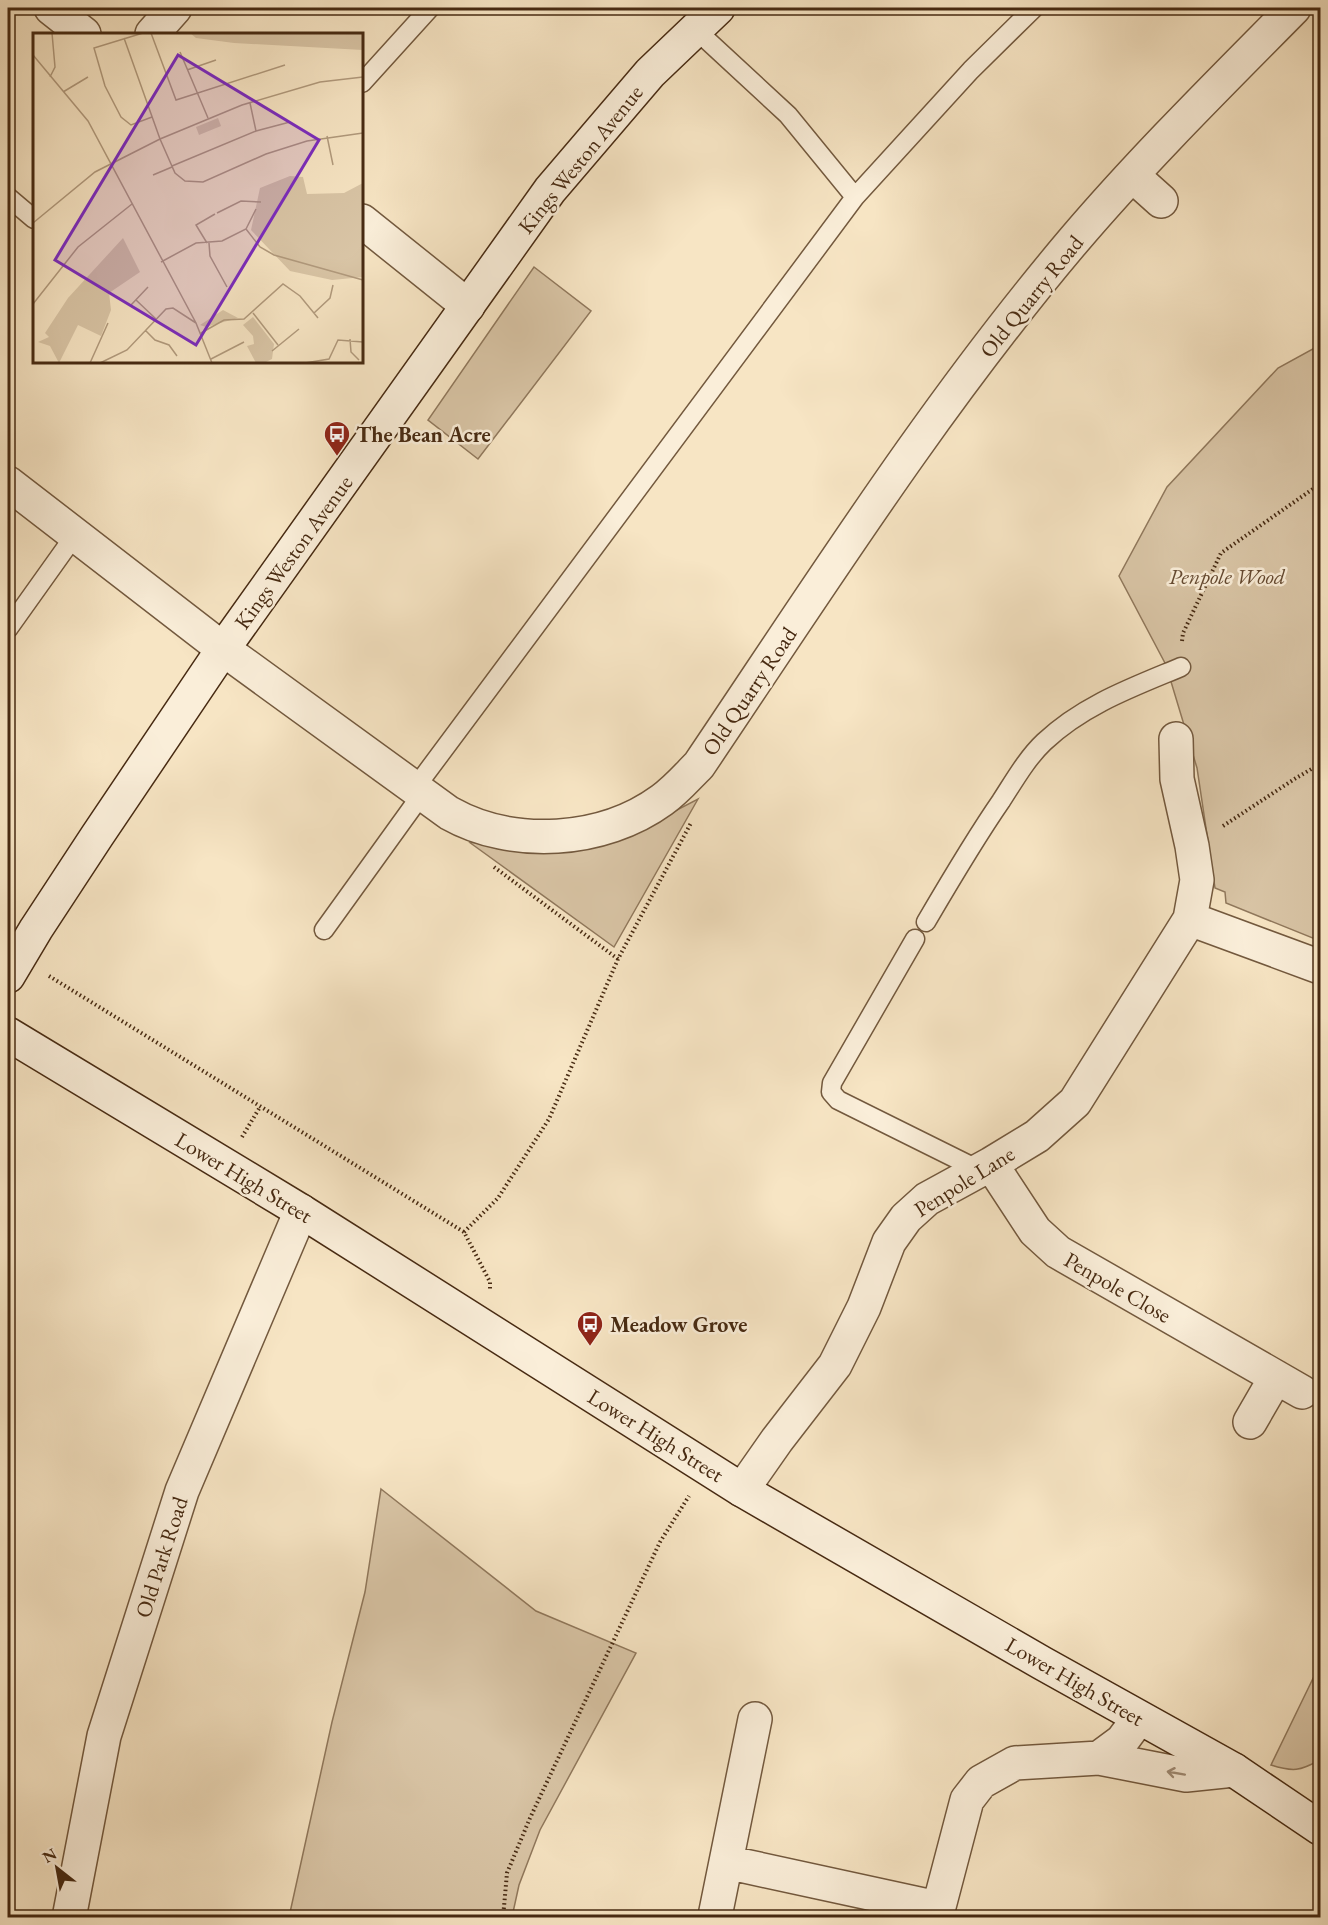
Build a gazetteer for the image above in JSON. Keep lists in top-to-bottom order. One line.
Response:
{"streets":{"street":["Kings Weston Avenue","Old Quarry Road","Lower High Street","Penpole Lane","Penpole Close","Old Park Road"]},"crossings":[["Kings Weston Avenue","Old Quarry Road"],["Lower High Street","Penpole Lane"],["Lower High Street","Old Park Road"],["Penpole Lane","Penpole Close"]],"parks":["Penpole Wood"],"places":{"bus stop":["The Bean Acre","Meadow Grove"]},"north":"top left"}
